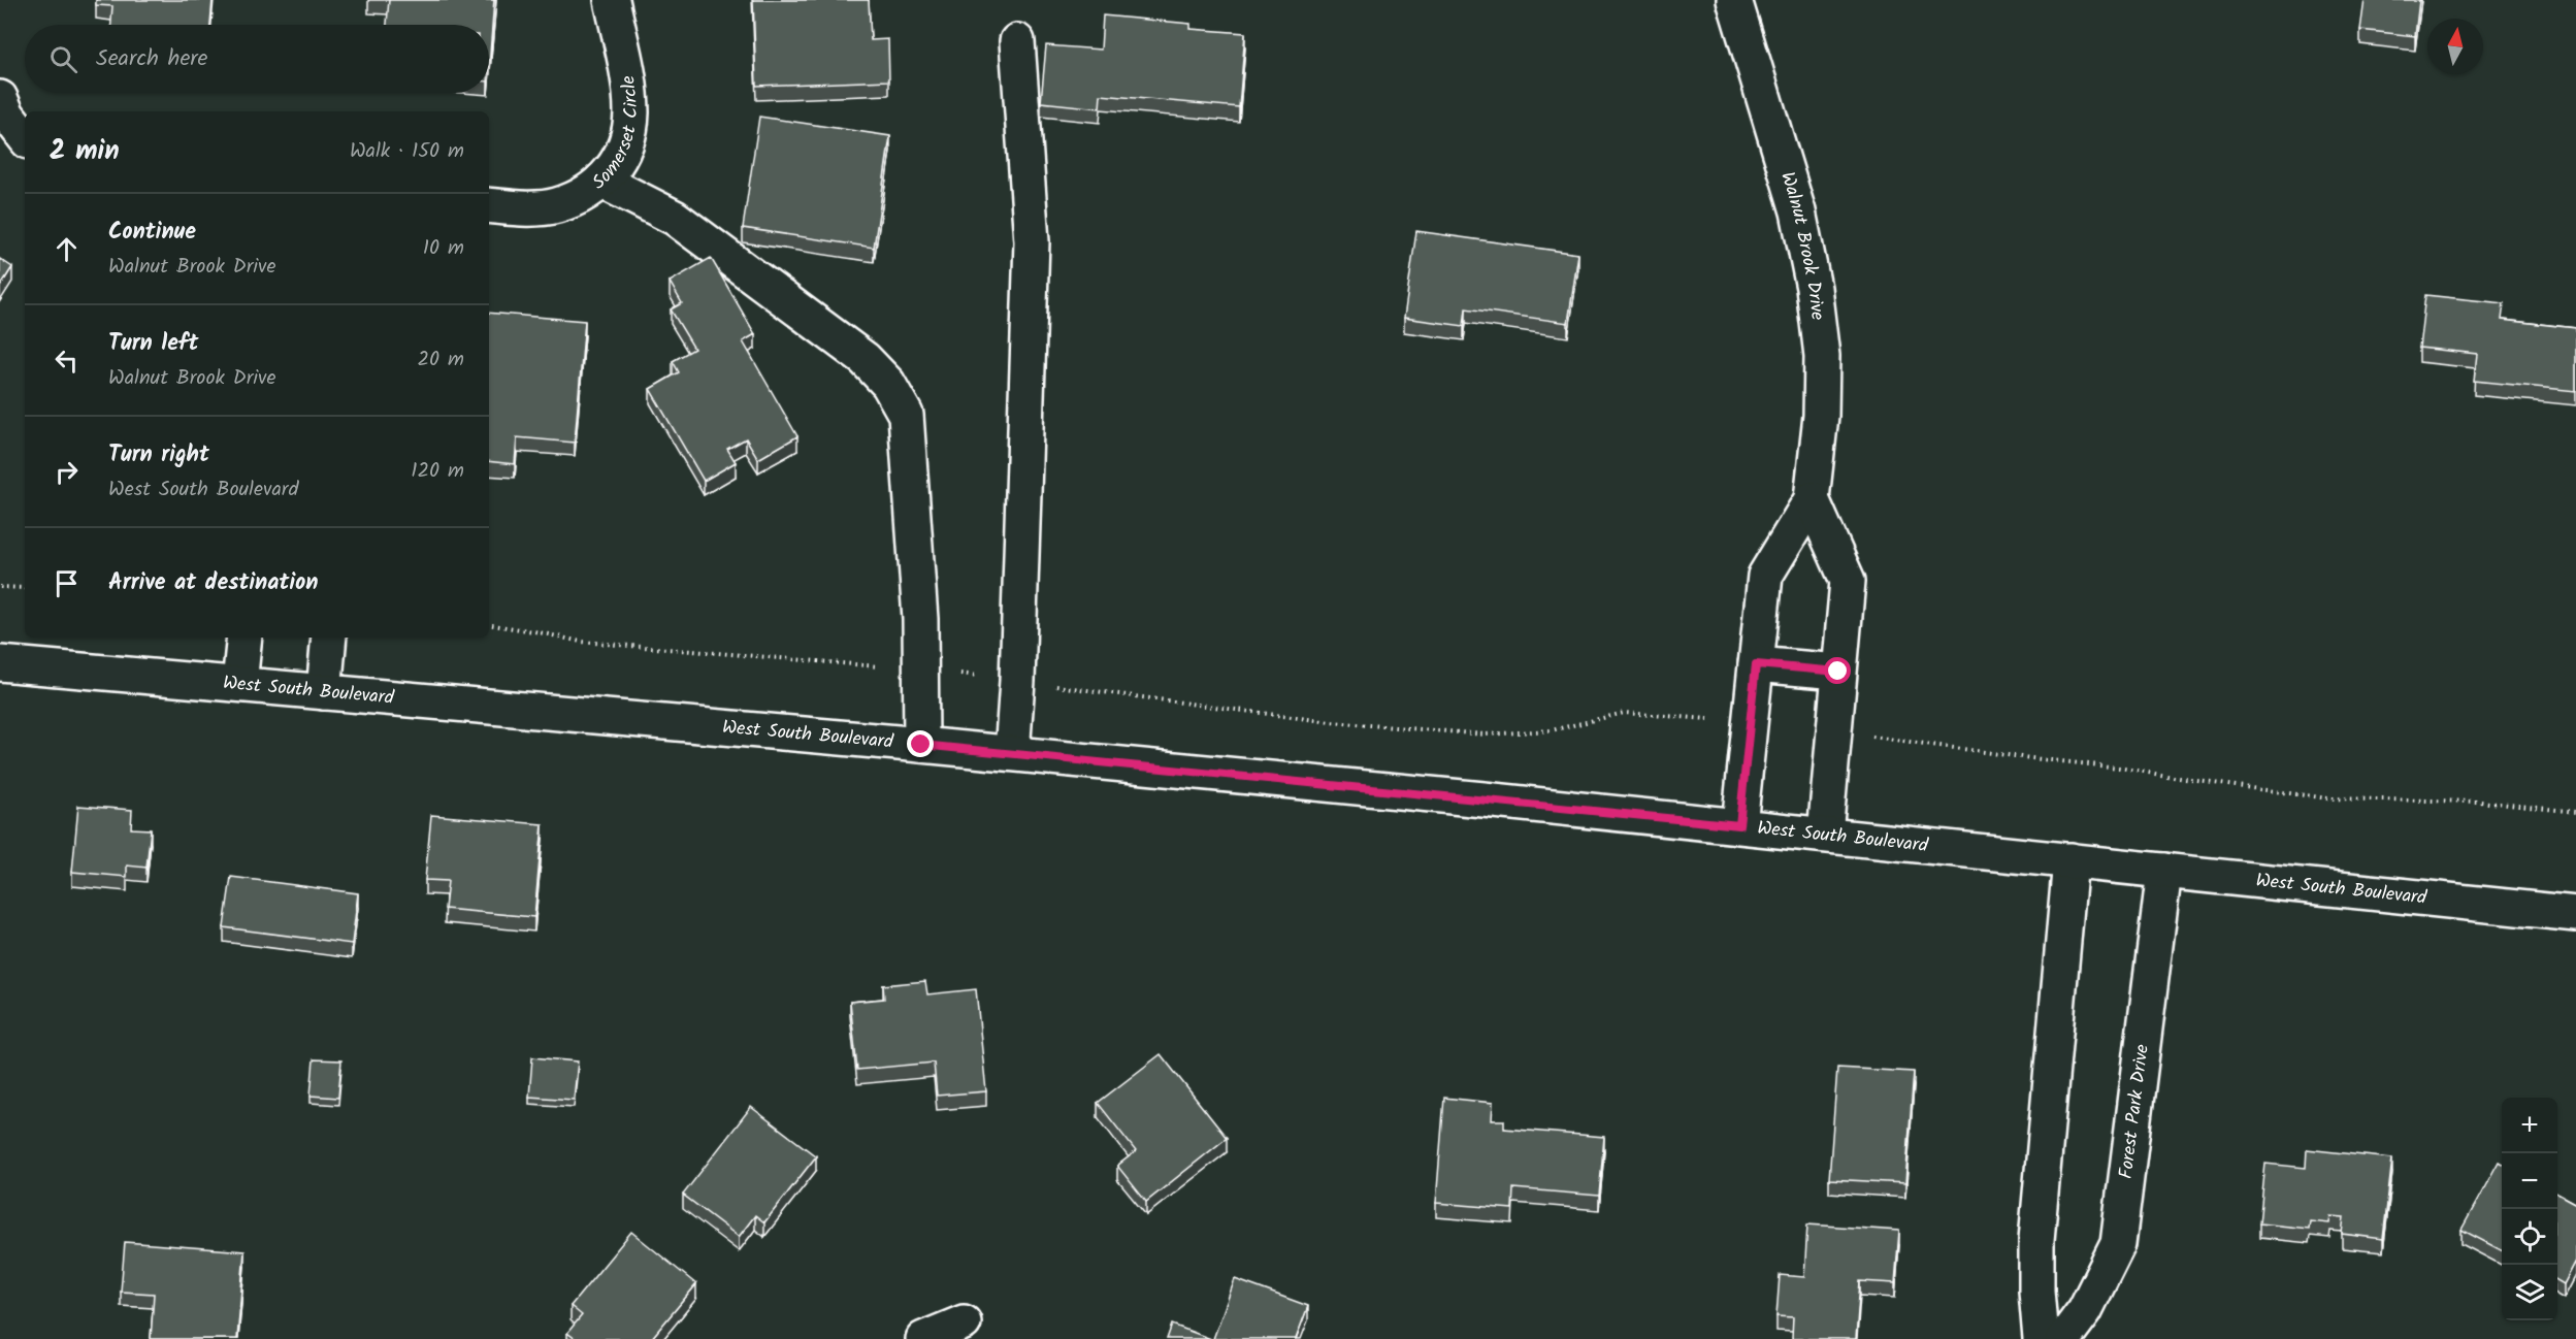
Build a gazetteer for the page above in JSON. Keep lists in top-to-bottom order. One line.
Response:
{"streets":{"street":["Somerset Circle","Walnut Brook Drive","West South Boulevard","Forest Park Drive"]},"crossings":[["Walnut Brook Drive","West South Boulevard"],["West South Boulevard","Forest Park Drive"]],"north":"top","page":{"search":"Search here","heading":["2 min","Walk · 150 m"],"list":[["Continue","Walnut Brook Drive","10 m"],["Turn left","Walnut Brook Drive","20 m"],["Turn right","West South Boulevard","120 m"],"Arrive at destination"],"map_buttons":["+","−"]}}
